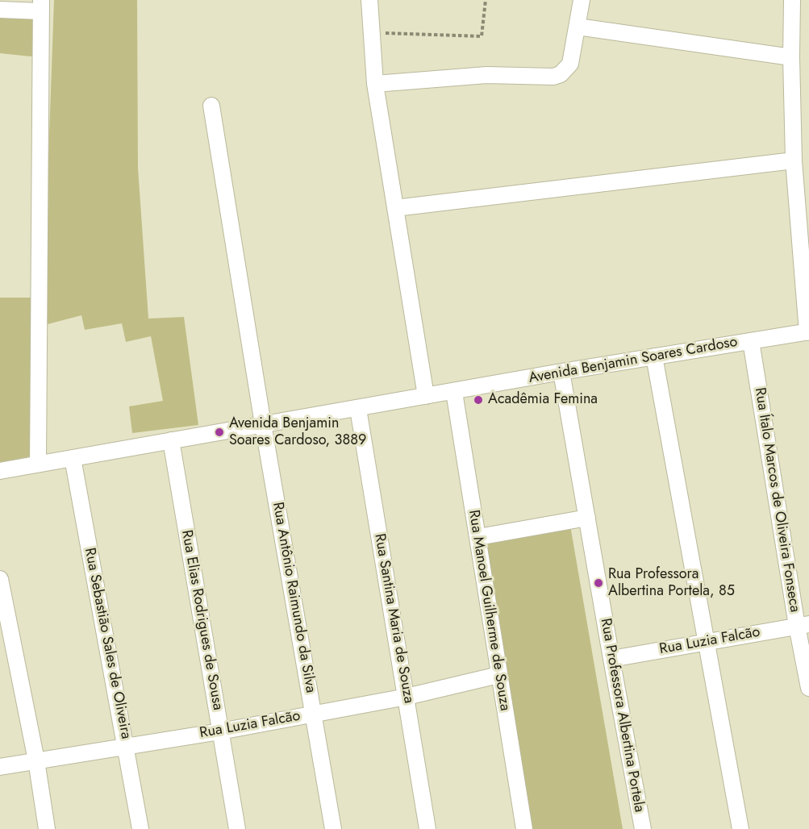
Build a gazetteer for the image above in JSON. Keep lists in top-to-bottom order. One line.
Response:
{"streets":{"street":["Avenida Benjamin Soares Cardoso","Rua Ítalo Marcos de Oliveira Fonseca","Rua Antônio Raimundo da Silva","Rua Manoel Guilherme de Souza","Rua Santina Maria de Souza","Rua Elias Rodrigues de Sousa","Rua Luzia Falcão","Rua Sebastião Sales de Oliveira","Rua Professora Albertina Portela"]},"crossings":[["Avenida Benjamin Soares Cardoso","Rua Ítalo Marcos de Oliveira Fonseca"],["Avenida Benjamin Soares Cardoso","Rua Antônio Raimundo da Silva"],["Avenida Benjamin Soares Cardoso","Rua Manoel Guilherme de Souza"],["Avenida Benjamin Soares Cardoso","Rua Santina Maria de Souza"],["Avenida Benjamin Soares Cardoso","Rua Elias Rodrigues de Sousa"],["Avenida Benjamin Soares Cardoso","Rua Sebastião Sales de Oliveira"],["Avenida Benjamin Soares Cardoso","Rua Professora Albertina Portela"],["Rua Ítalo Marcos de Oliveira Fonseca","Rua Luzia Falcão"],["Rua Antônio Raimundo da Silva","Rua Luzia Falcão"],["Rua Manoel Guilherme de Souza","Rua Luzia Falcão"],["Rua Santina Maria de Souza","Rua Luzia Falcão"],["Rua Elias Rodrigues de Sousa","Rua Luzia Falcão"],["Rua Luzia Falcão","Rua Sebastião Sales de Oliveira"],["Rua Luzia Falcão","Rua Professora Albertina Portela"]],"places":["Acadêmia Femina","Avenida Benjamin Soares Cardoso, 3889","Rua Professora Albertina Portela, 85"]}
